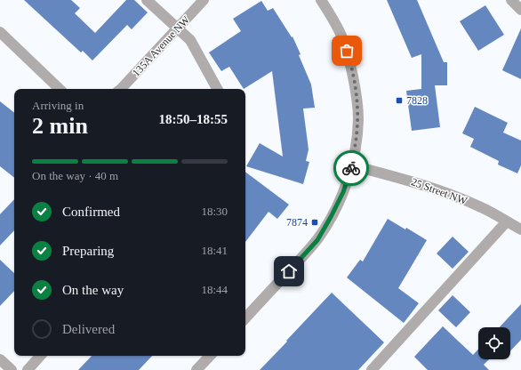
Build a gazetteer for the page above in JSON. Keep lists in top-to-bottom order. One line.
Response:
{"streets":{"street":["135A Avenue NW","25 Street NW"]},"places":{"transit":["7828","7874"]},"page":{"heading":["2 min","Arriving in","18:50–18:55"],"bar":"On the way · 40 m","list":[["Confirmed","18:30"],["Preparing","18:41"],["On the way","18:44"],"Delivered"]}}
